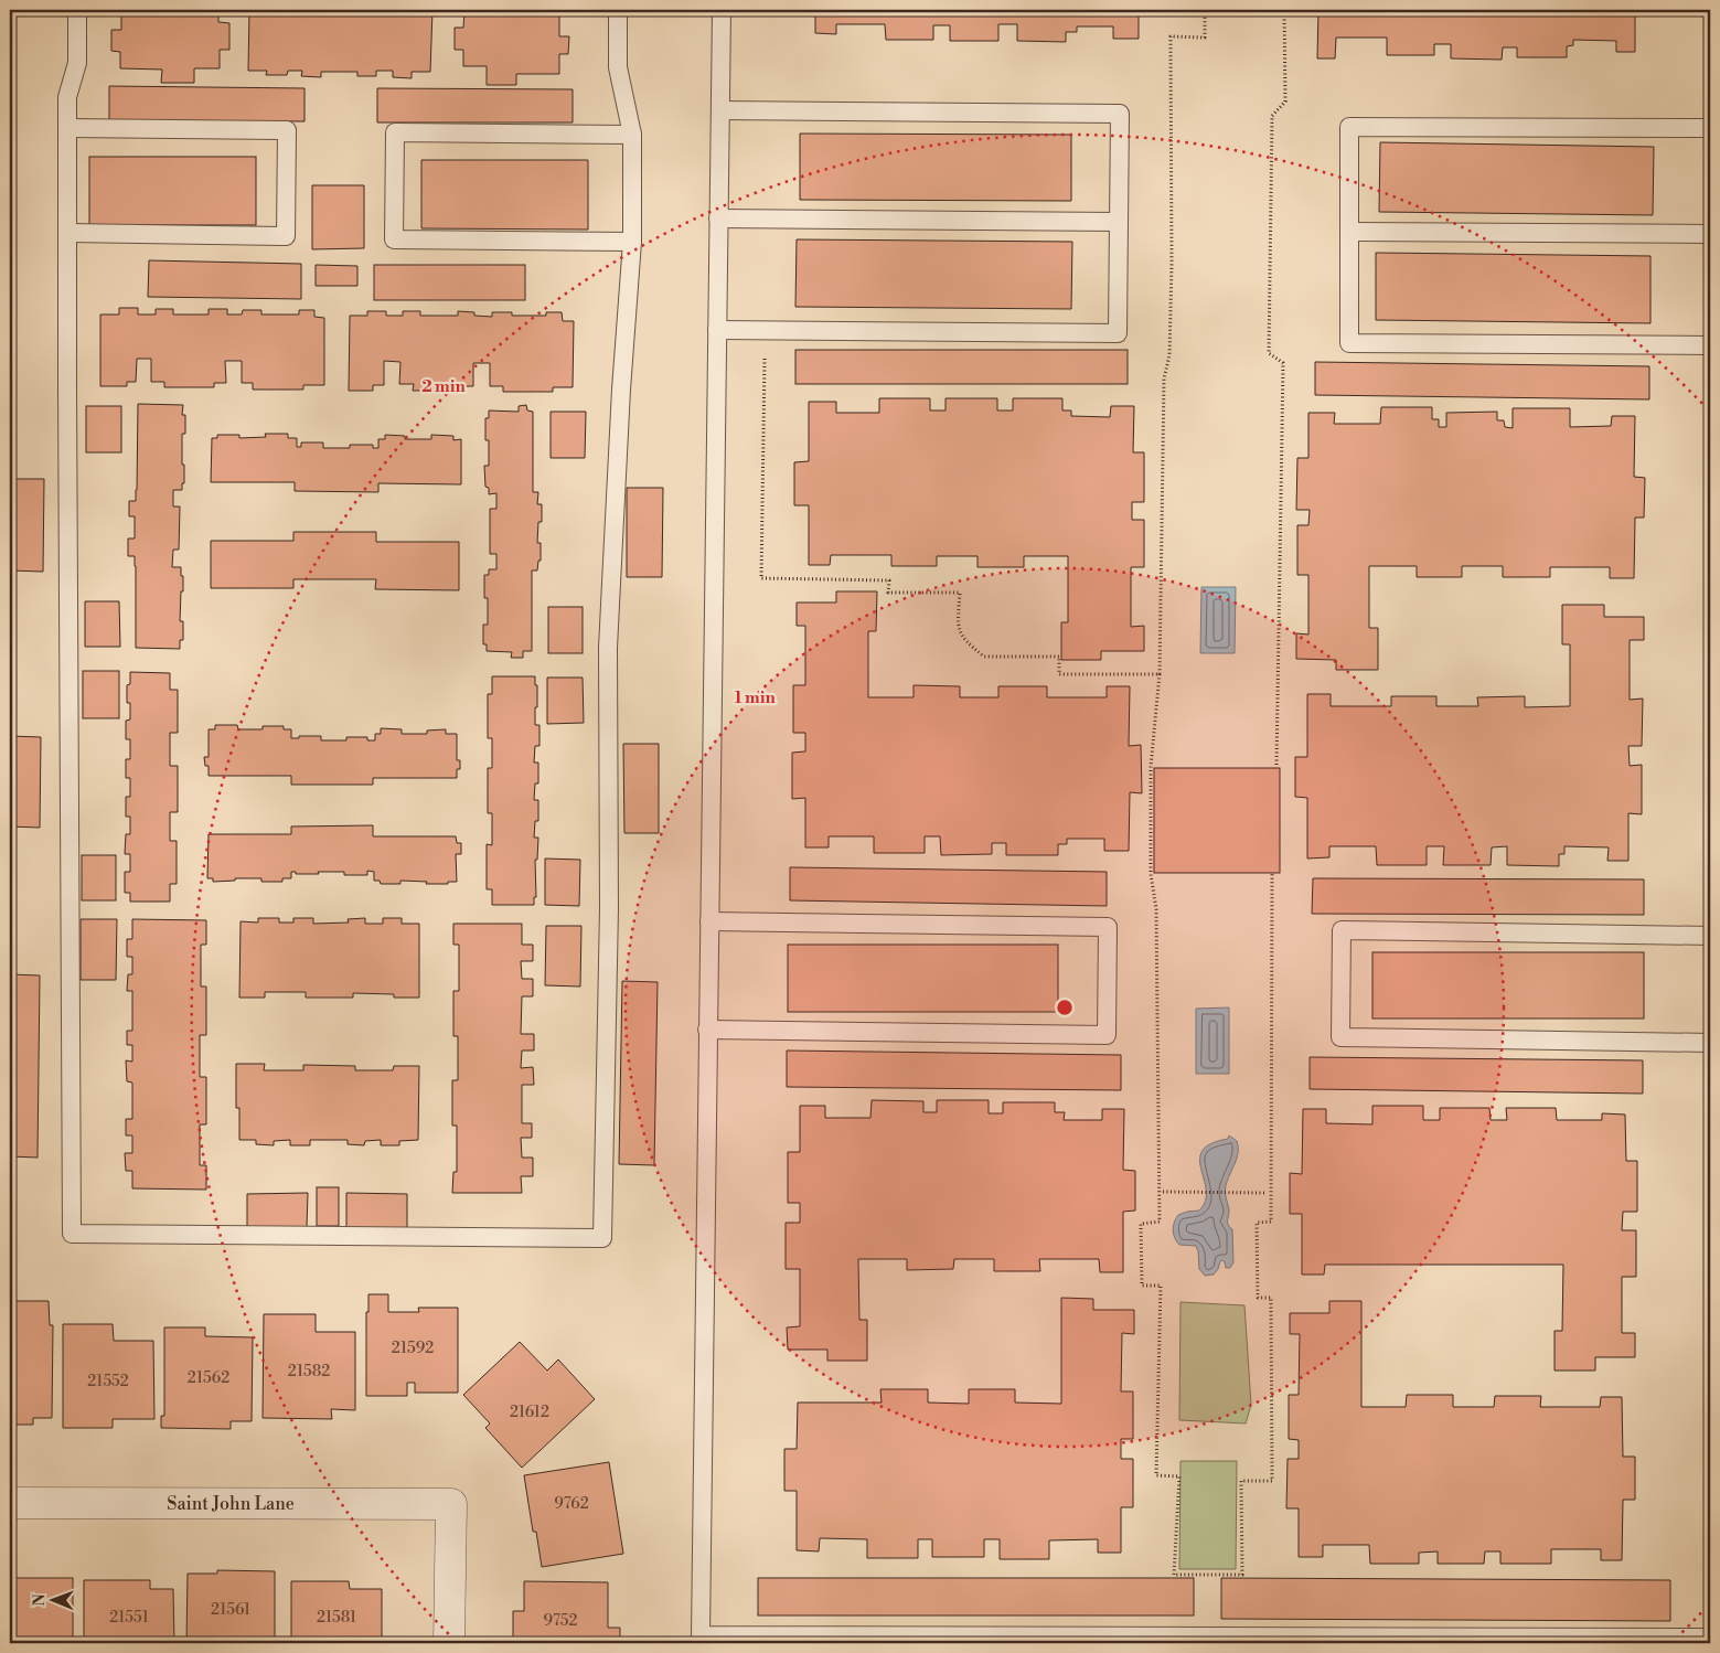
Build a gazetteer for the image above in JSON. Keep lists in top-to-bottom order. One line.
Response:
{"streets":{"street":["Saint John Lane"]},"house_numbers":["21592","21582","21562","21552","21612","9762","21561","21551","21581","9752"],"north":"left","rings":["2 min","1 min"]}
